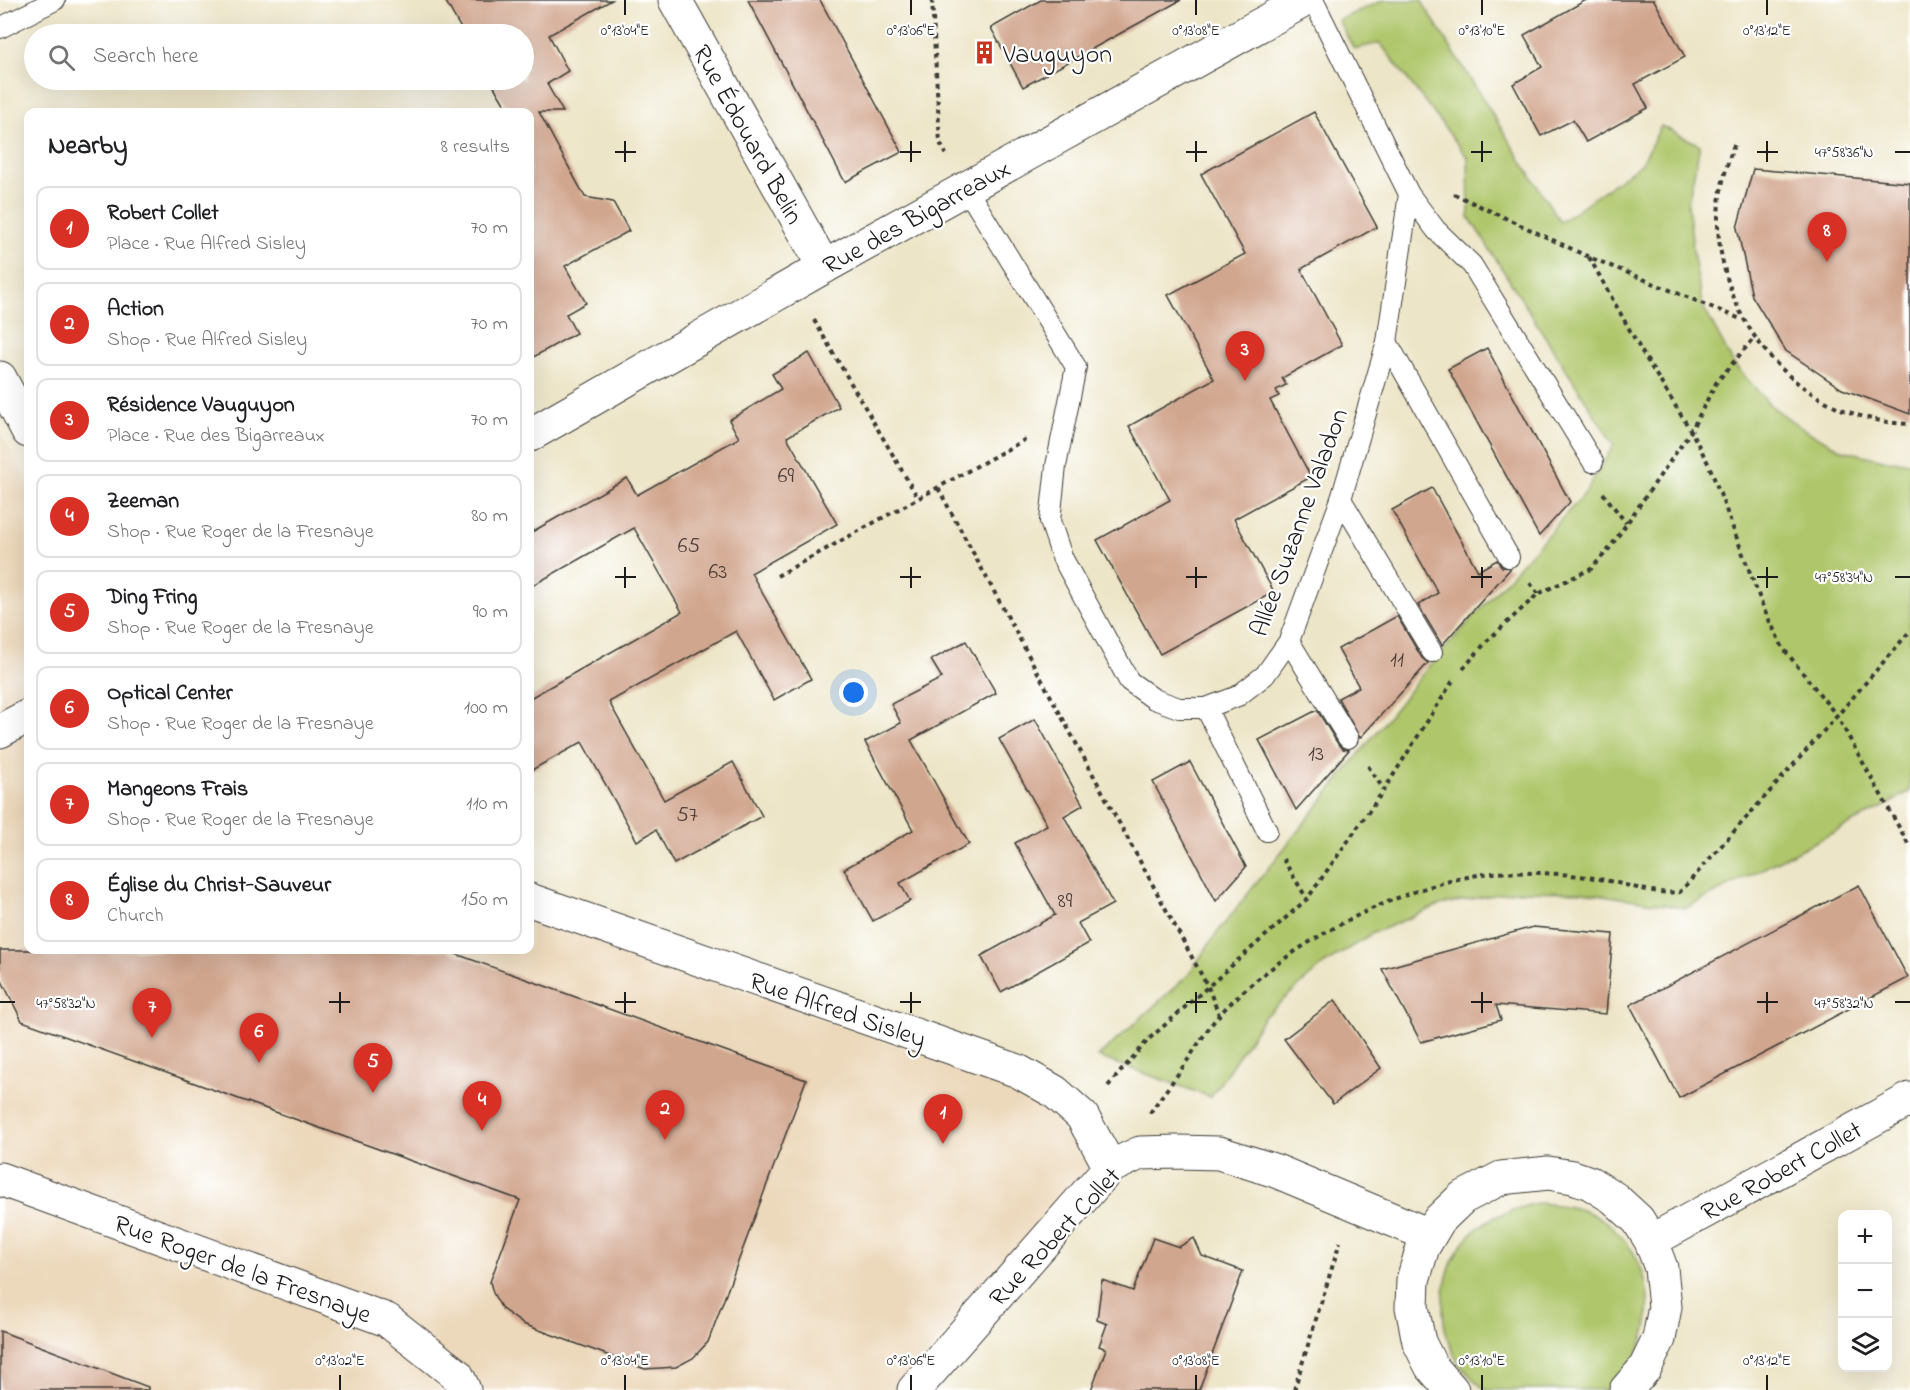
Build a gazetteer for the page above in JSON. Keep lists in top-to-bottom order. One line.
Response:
{"streets":{"street":["Rue Édouard Belin","Rue des Bigarreaux","Rue Alfred Sisley","Rue Robert Collet","Rue Roger de la Fresnaye"],"lane":["Allée Suzanne Valadon"]},"crossings":[["Rue Édouard Belin","Rue des Bigarreaux"],["Rue des Bigarreaux","Allée Suzanne Valadon"],["Rue Alfred Sisley","Rue Robert Collet"]],"places":{"building":["Vauguyon"]},"house_numbers":["69","65","63","11","13","57","89"],"page":{"search":"Search here","heading":["Nearby","8 results"],"list":[{"mark":"1","name":"Robert Collet","note":"Place · Rue Alfred Sisley","value":"70 m"},{"mark":"2","name":"Action","note":"Shop · Rue Alfred Sisley","value":"70 m"},{"mark":"3","name":"Résidence Vauguyon","note":"Place · Rue des Bigarreaux","value":"70 m"},{"mark":"4","name":"Zeeman","note":"Shop · Rue Roger de la Fresnaye","value":"80 m"},{"mark":"5","name":"Ding Fring","note":"Shop · Rue Roger de la Fresnaye","value":"90 m"},{"mark":"6","name":"Optical Center","note":"Shop · Rue Roger de la Fresnaye","value":"100 m"},{"mark":"7","name":"Mangeons Frais","note":"Shop · Rue Roger de la Fresnaye","value":"110 m"},{"mark":"8","name":"Église du Christ-Sauveur","note":"Church","value":"150 m"}],"pins":["8","3","7","6","5","4","2","1"],"map_buttons":["+","−"]},"coordinates":["0°13'04\"E","0°13'06\"E","0°13'08\"E","0°13'10\"E","0°13'12\"E","47°58'36\"N","47°58'34\"N","47°58'32\"N","0°13'02\"E"]}
